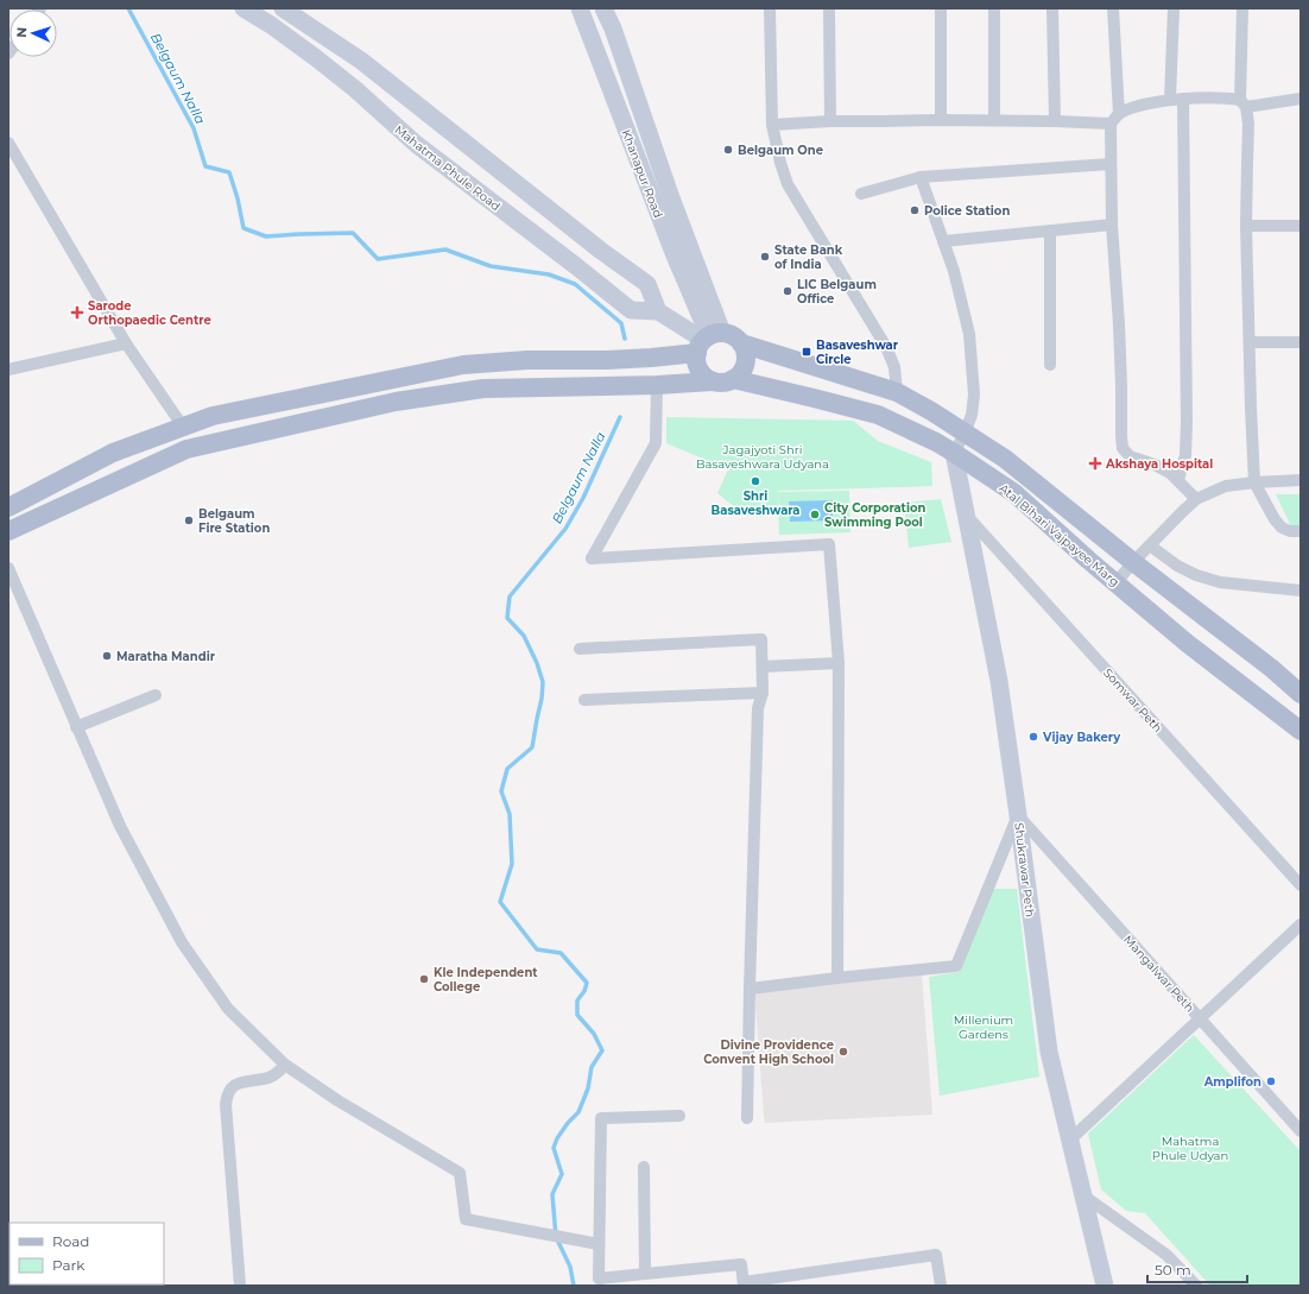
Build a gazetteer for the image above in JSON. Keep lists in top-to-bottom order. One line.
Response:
{"streets":{"main road":["Mahatma Phule Road","Khanapur Road","Atal Bihari Vajpayee Marg","Shukrawar Peth"],"street":["Somwar Peth","Mangalwar Peth"]},"crossings":[["Khanapur Road","Atal Bihari Vajpayee Marg"],["Atal Bihari Vajpayee Marg","Shukrawar Peth"],["Somwar Peth","Shukrawar Peth"],["Shukrawar Peth","Mangalwar Peth"]],"water":["Belgaum Nalla"],"parks":["Jagajyoti Shri Basaveshwara Udyana","Millenium Gardens","Mahatma Phule Udyan"],"places":{"other":["Belgaum One","Police Station","State Bank of India","LIC Belgaum Office","Shri Basaveshwara","City Corporation Swimming Pool","Belgaum Fire Station","Maratha Mandir","Vijay Bakery","Kle Independent College","Divine Providence Convent High School","Amplifon"],"health":["Sarode Orthopaedic Centre","Akshaya Hospital"],"transit":["Basaveshwar Circle"]},"legend":["Road","Park"],"scale_bar":"50 m","north":"left"}
